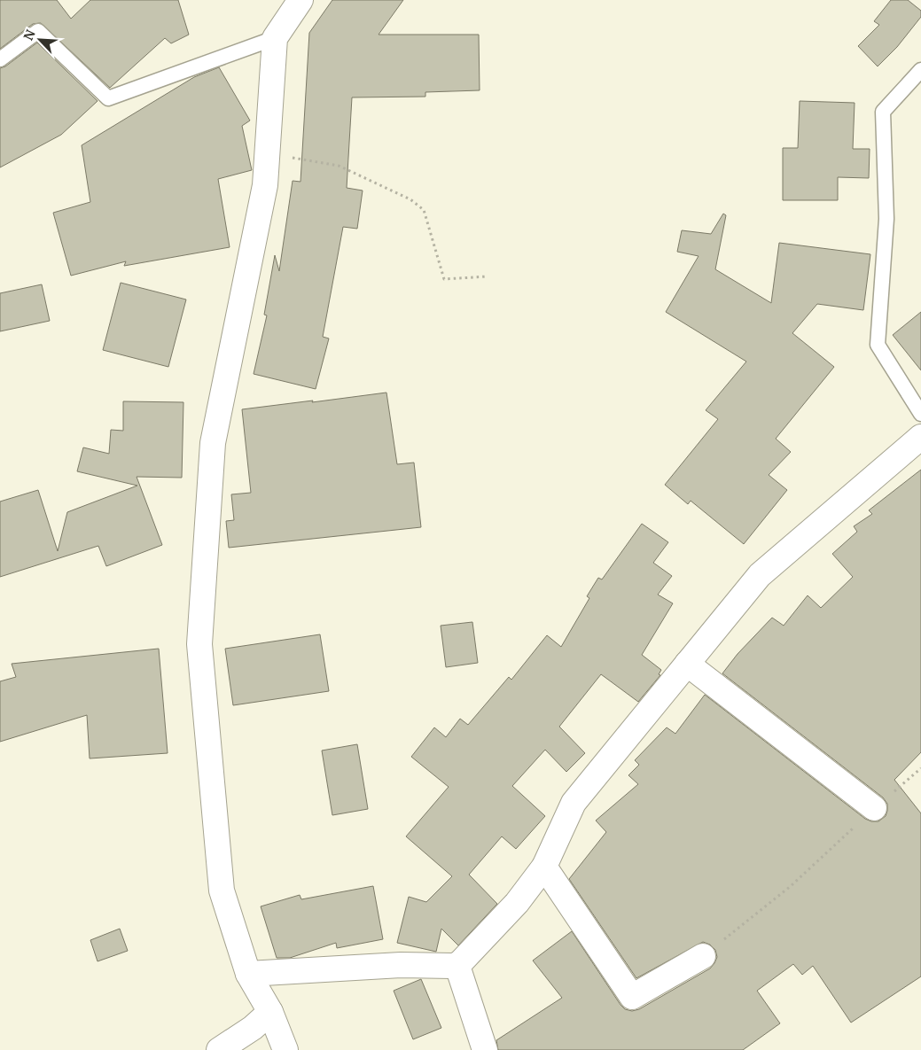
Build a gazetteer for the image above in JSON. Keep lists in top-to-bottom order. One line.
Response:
{"north":"top left"}
